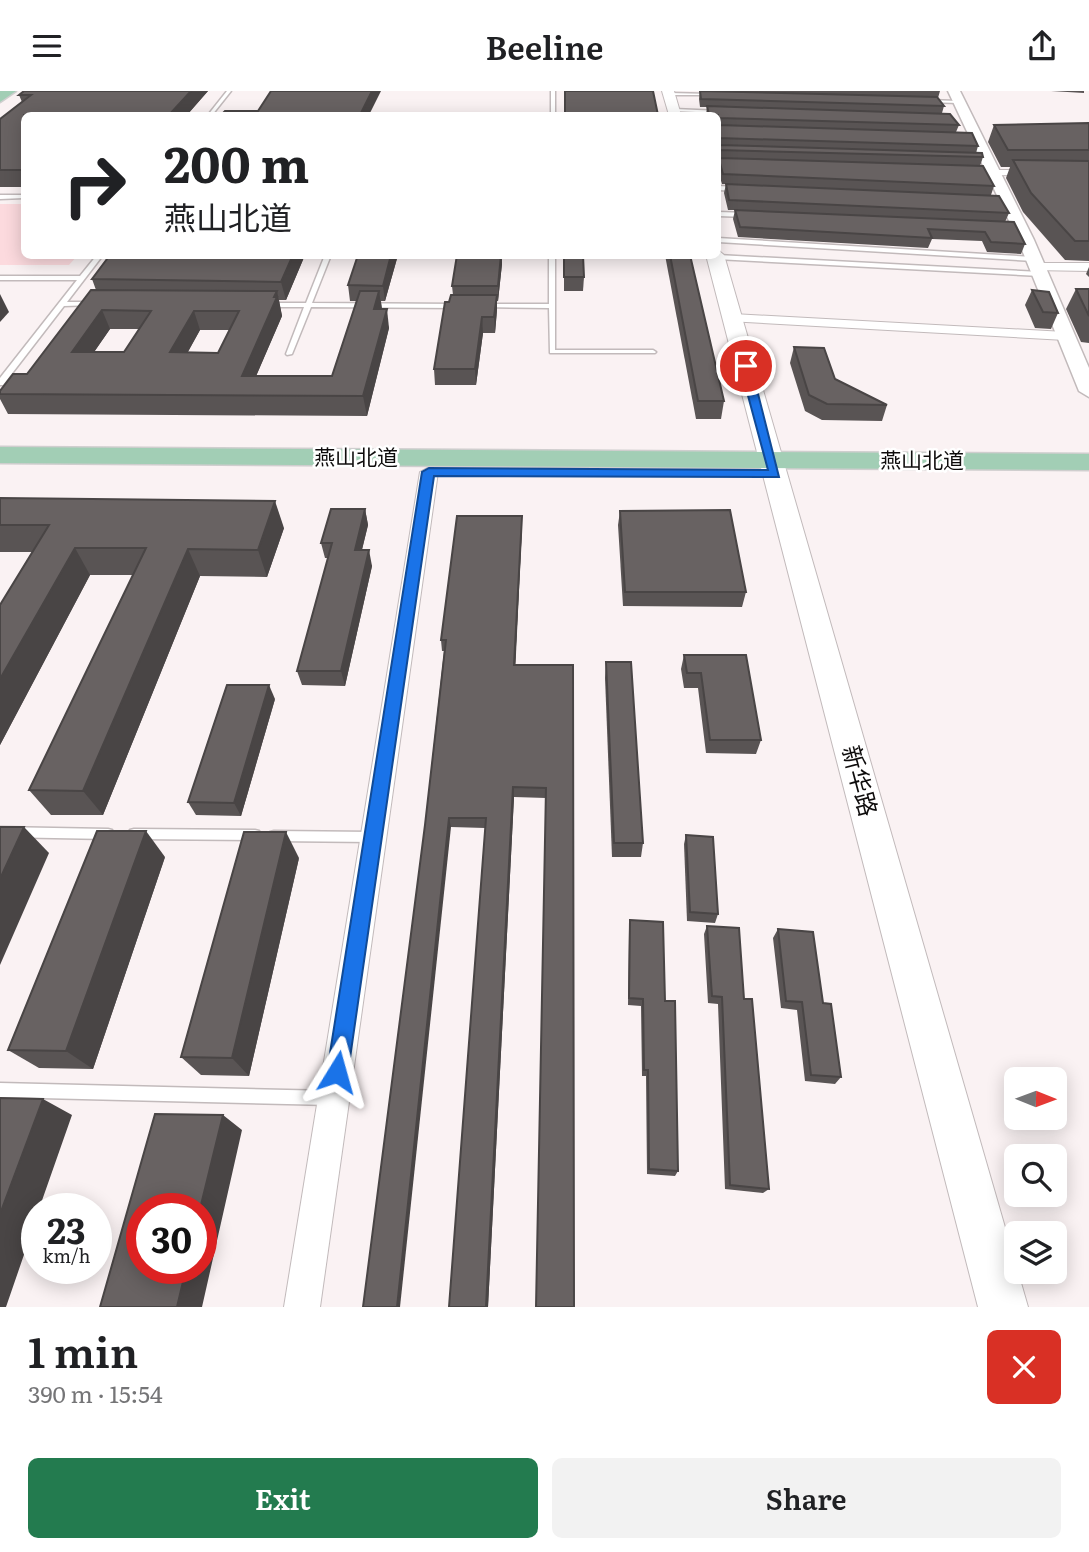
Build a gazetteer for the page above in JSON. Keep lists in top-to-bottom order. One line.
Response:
{"streets":{"main road":["燕山北道","新华路"]},"crossings":[["燕山北道","新华路"]],"north":"right","page":{"header":"Beeline","turn":["200 m","燕山北道"],"speed":"23 km/h","limit":"30","heading":["1 min","390 m · 15:54"],"buttons":["Exit","Share"]}}
